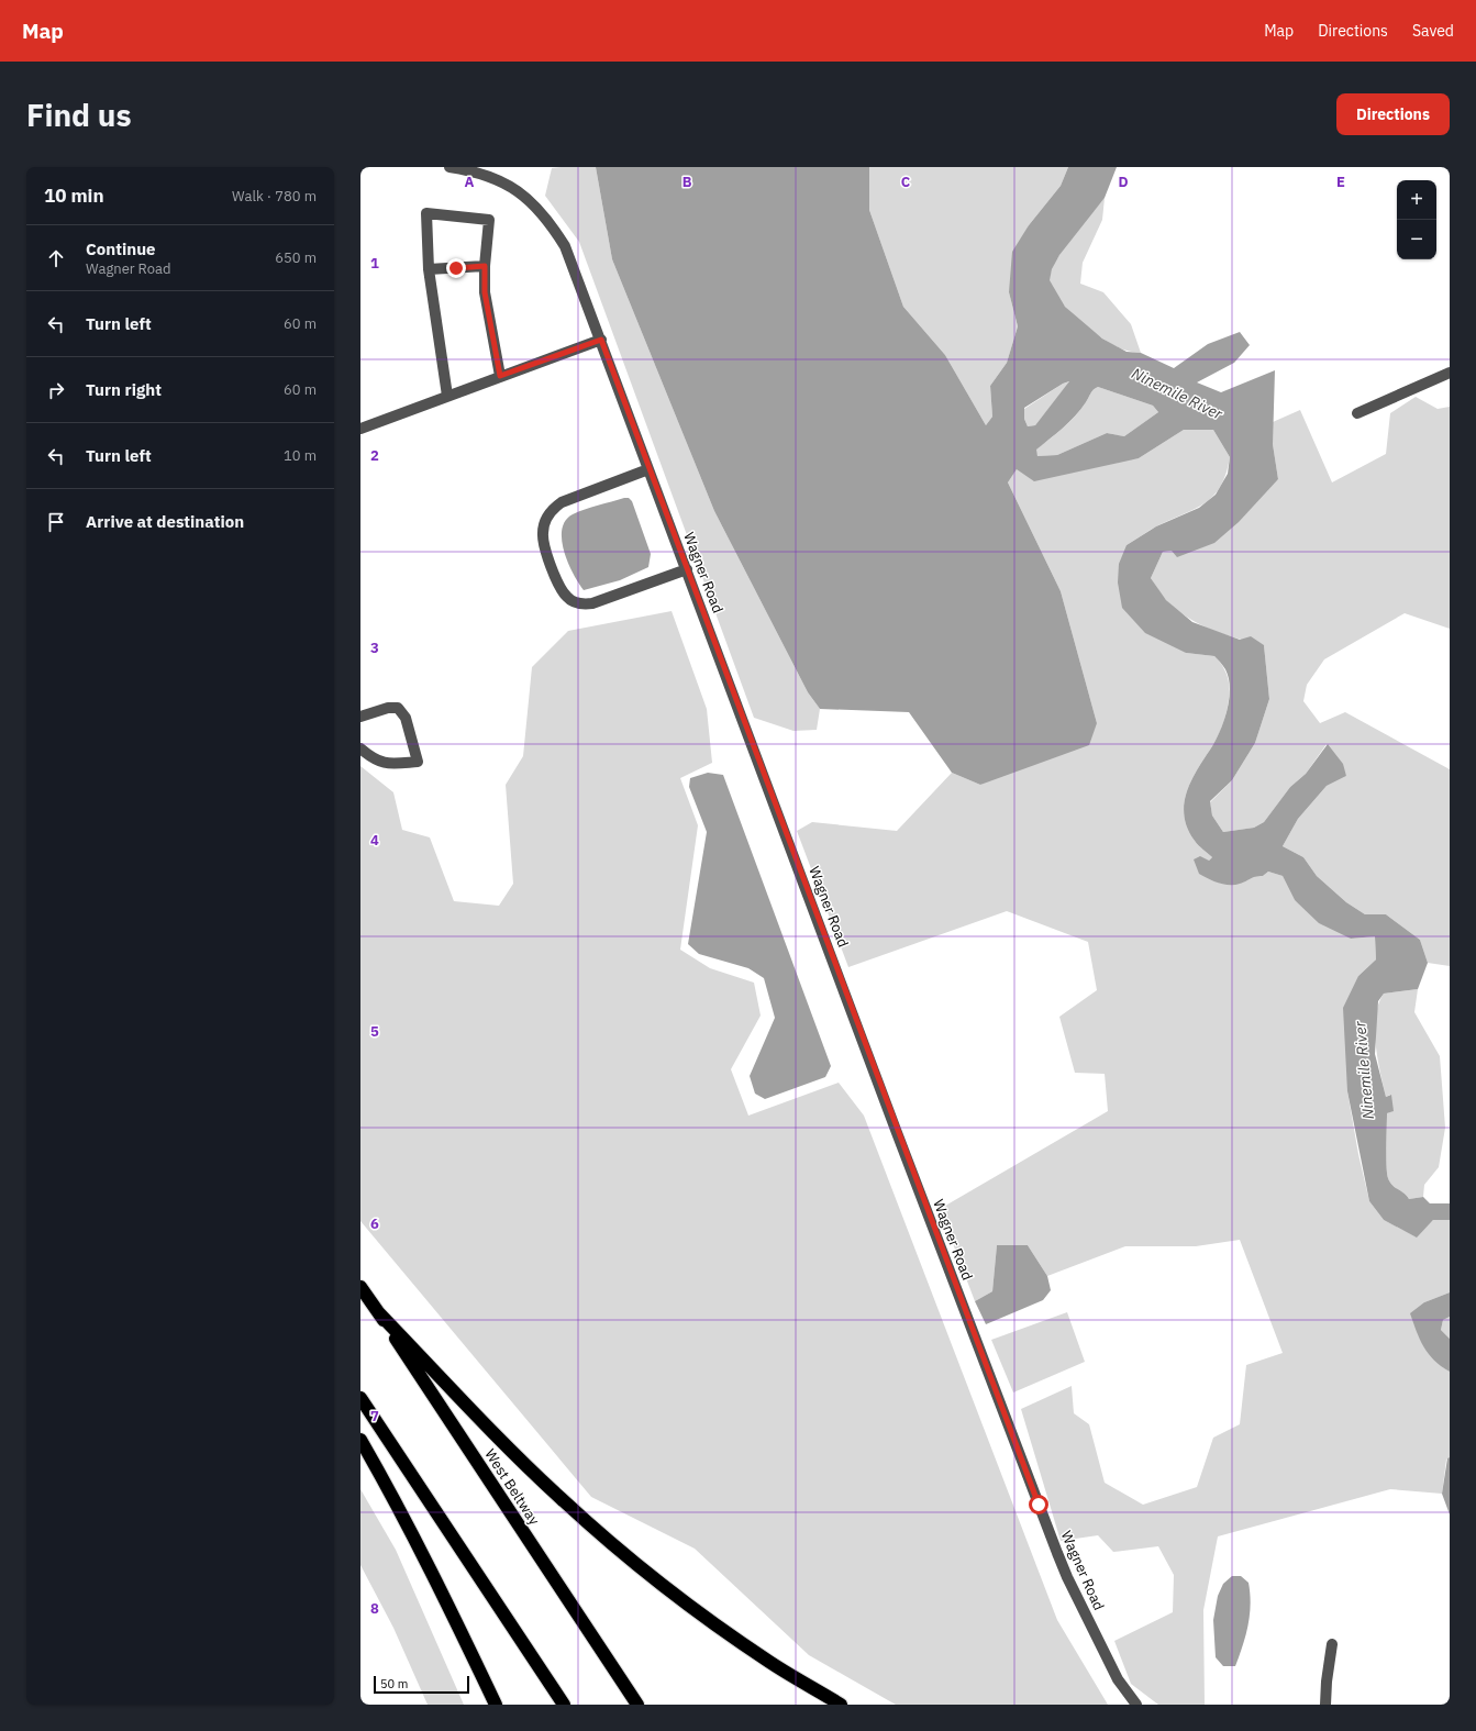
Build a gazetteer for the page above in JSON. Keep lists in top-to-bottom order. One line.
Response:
{"streets":{"highway":["West Beltway"],"street":["Wagner Road"]},"water":["Ninemile River"],"scale_bar":"50 m","page":{"header":"Map","nav":["Map","Directions","Saved"],"buttons":"Directions","title":"Find us","heading":["10 min","Walk · 780 m"],"map_buttons":["+","−"],"list":[["Continue","Wagner Road","650 m"],["Turn left","60 m"],["Turn right","60 m"],["Turn left","10 m"],"Arrive at destination"],"scale":"50 m"},"grid":{"columns":["A","B","C","D","E"],"rows":["1","2","3","4","5","6","7","8"]}}
